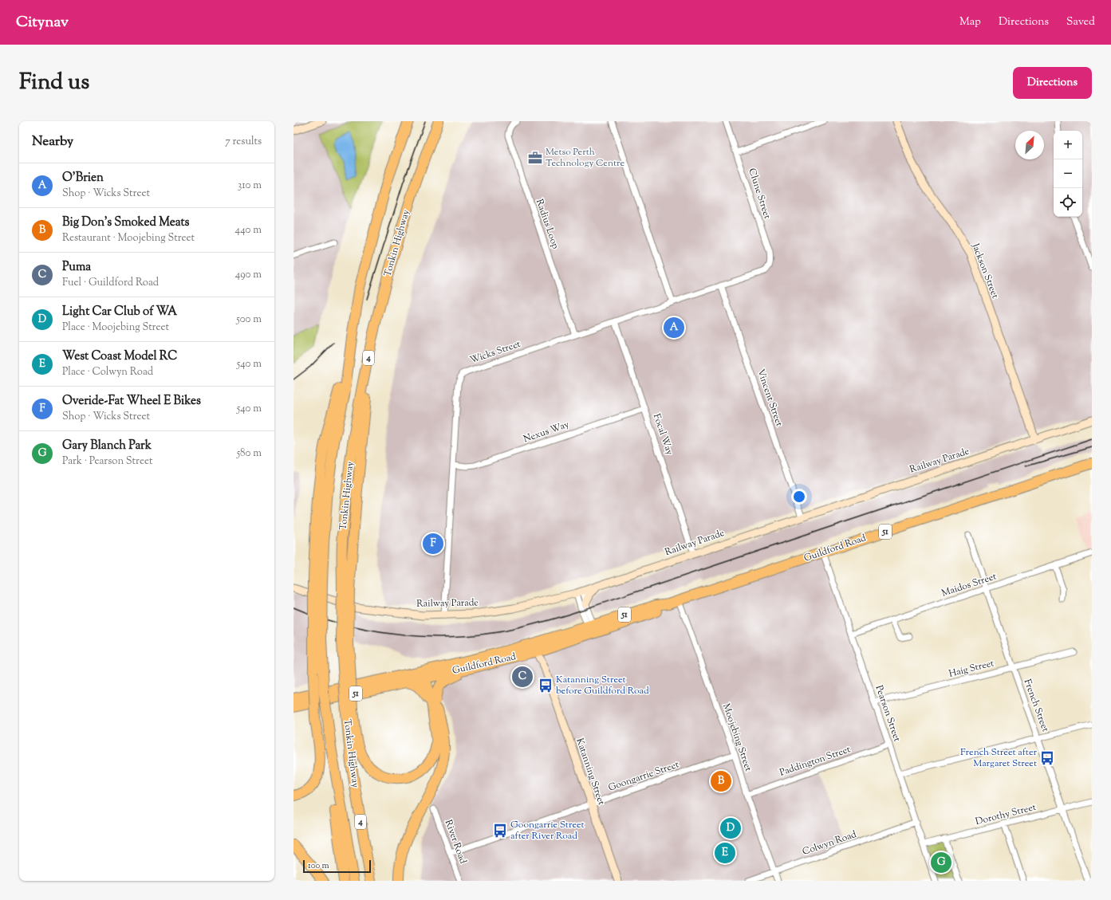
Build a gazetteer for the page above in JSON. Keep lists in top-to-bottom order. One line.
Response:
{"streets":{"highway":["Tonkin Highway","4","51","Guildford Road"],"street":["Clune Street","Radius Loop","Jackson Street","Wicks Street","Vincent Street","Nexus Way","Focal Way","Railway Parade","Maidos Street","Haig Street","French Street","Pearson Street","Moojebing Street","Paddington Street","Katanning Street","Goongarrie Street","Dorothy Street","River Road","Colwyn Road"]},"crossings":[["Clune Street","Wicks Street"],["Radius Loop","Wicks Street"],["Jackson Street","Railway Parade"],["Wicks Street","Vincent Street"],["Wicks Street","Nexus Way"],["Wicks Street","Focal Way"],["Wicks Street","Railway Parade"],["Vincent Street","Railway Parade"],["Nexus Way","Focal Way"],["Focal Way","Railway Parade"],["Guildford Road","Pearson Street"],["Guildford Road","Moojebing Street"],["Guildford Road","Katanning Street"],["Maidos Street","French Street"],["Maidos Street","Pearson Street"],["Haig Street","French Street"],["Haig Street","Pearson Street"],["French Street","Dorothy Street"],["Pearson Street","Paddington Street"],["Pearson Street","Dorothy Street"],["Pearson Street","Colwyn Road"],["Moojebing Street","Paddington Street"],["Moojebing Street","Goongarrie Street"],["Moojebing Street","Colwyn Road"],["Katanning Street","Goongarrie Street"],["Goongarrie Street","River Road"]],"places":{"office":["Metso Perth Technology Centre"],"bus stop":["Katanning Street before Guildford Road","French Street after Margaret Street","Goongarrie Street after River Road"]},"scale_bar":"100 m","north":"top right","page":{"header":"Citynav","nav":["Map","Directions","Saved"],"title":"Find us","buttons":"Directions","heading":["Nearby","7 results"],"map_buttons":["+","−"],"list":[{"mark":"A","name":"O’Brien","note":"Shop · Wicks Street","value":"310 m"},{"mark":"B","name":"Big Don's Smoked Meats","note":"Restaurant · Moojebing Street","value":"440 m"},{"mark":"C","name":"Puma","note":"Fuel · Guildford Road","value":"490 m"},{"mark":"D","name":"Light Car Club of WA","note":"Place · Moojebing Street","value":"500 m"},{"mark":"E","name":"West Coast Model RC","note":"Place · Colwyn Road","value":"540 m"},{"mark":"F","name":"Overide-Fat Wheel E Bikes","note":"Shop · Wicks Street","value":"540 m"},{"mark":"G","name":"Gary Blanch Park","note":"Park · Pearson Street","value":"580 m"}],"pins":["A","F","C","B","D","E","G"],"scale":"100 m"}}
